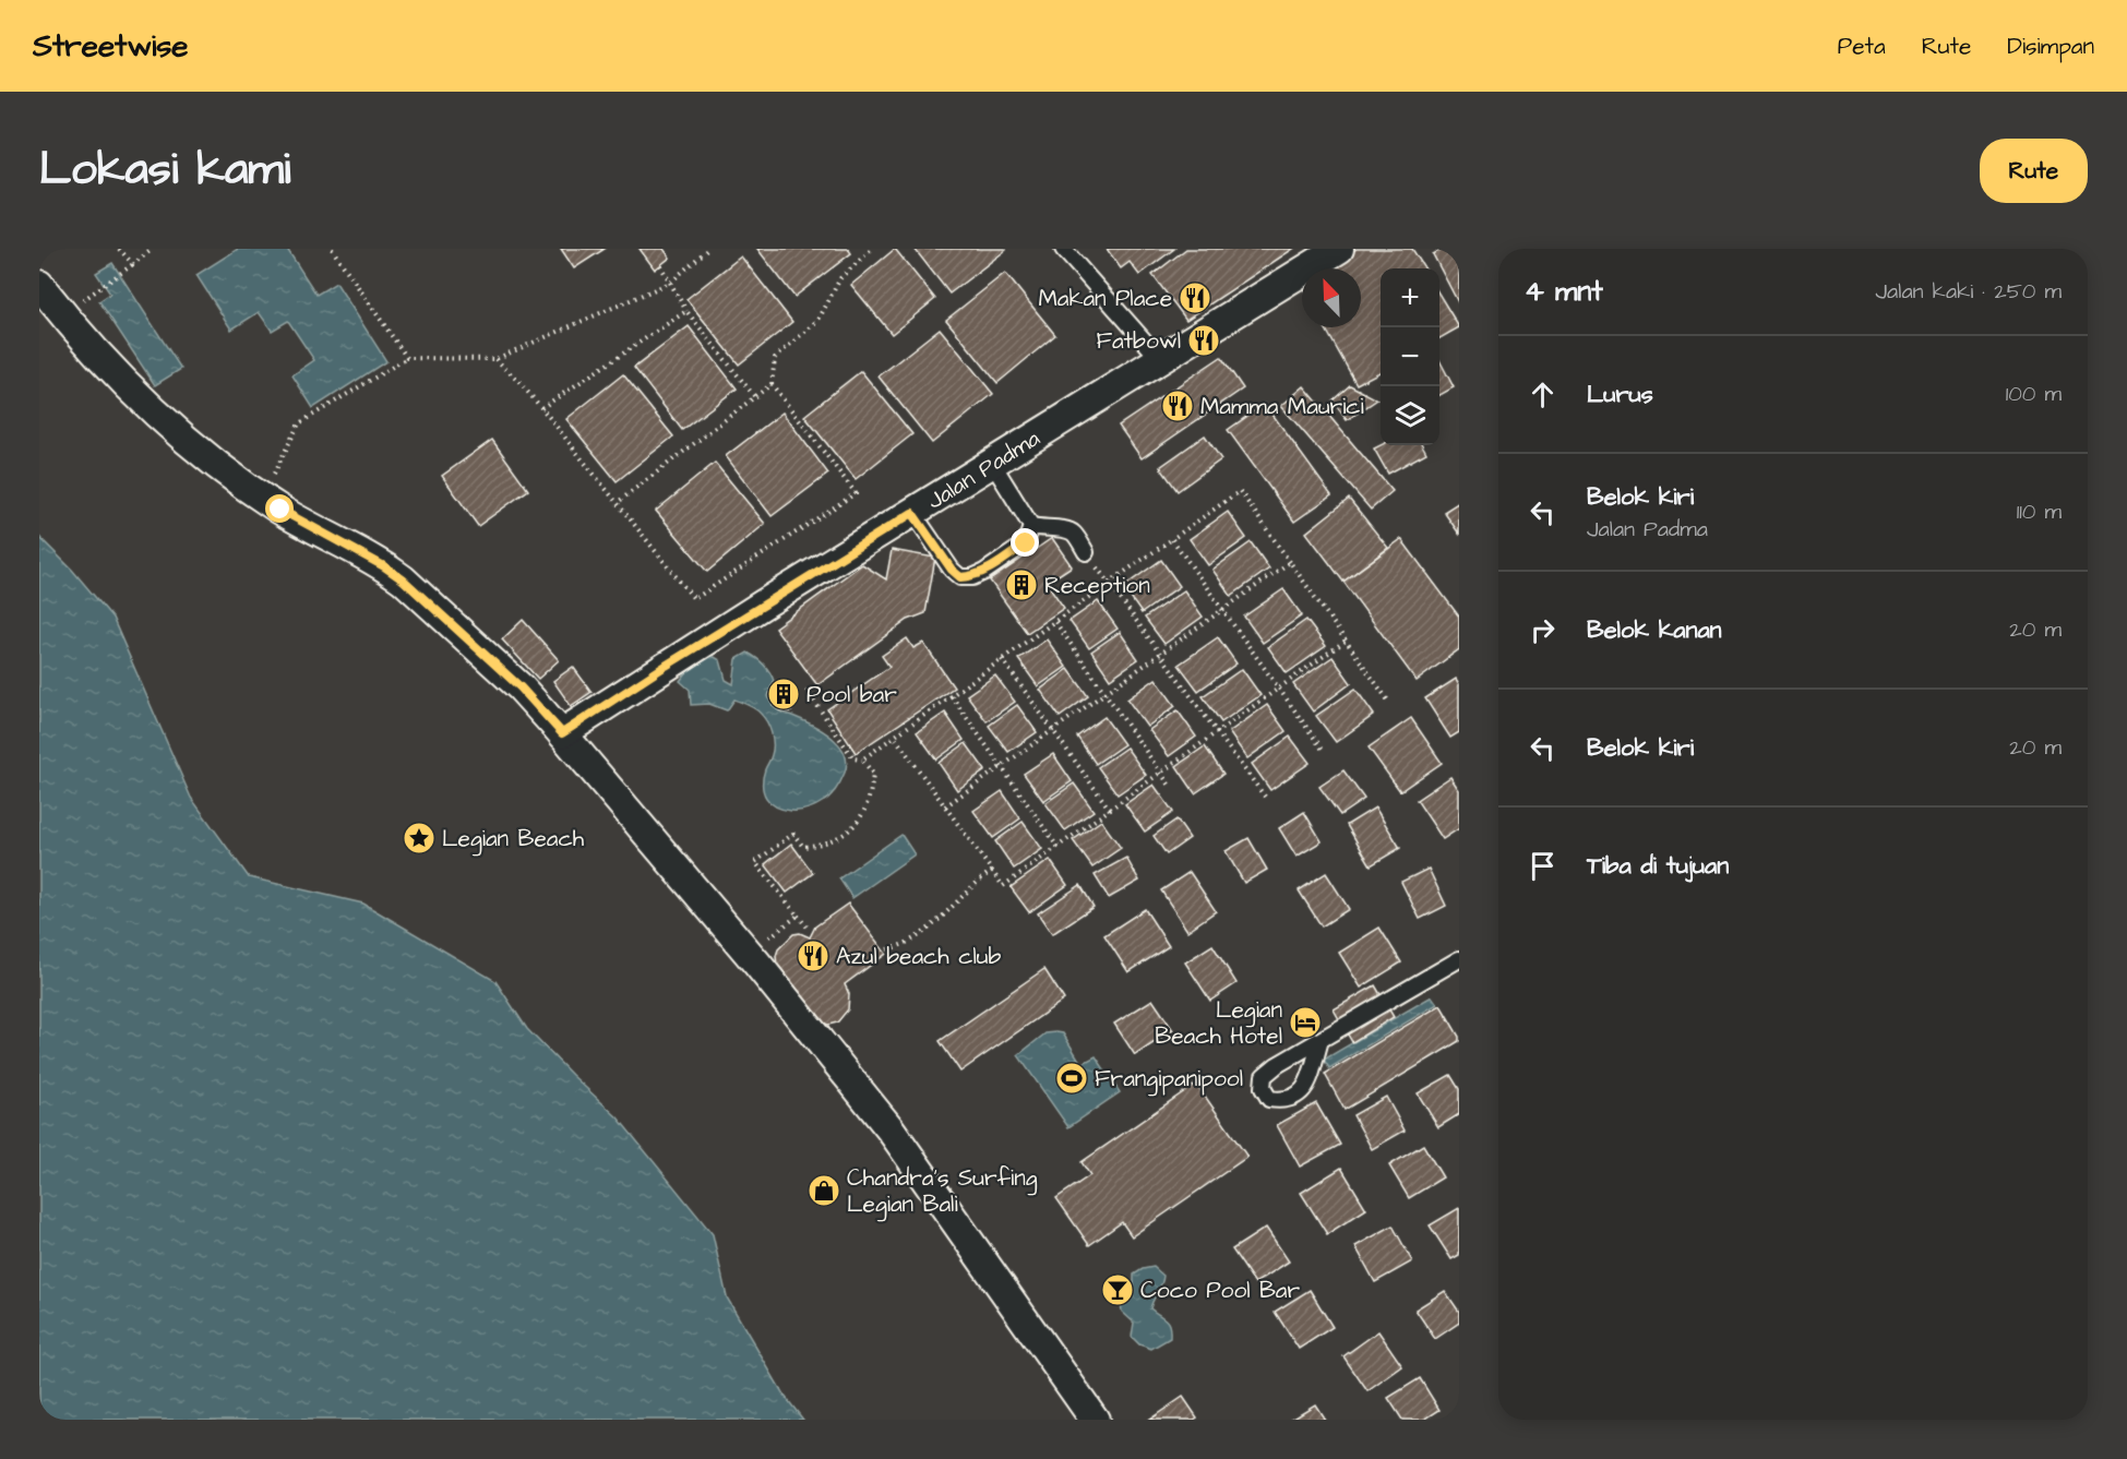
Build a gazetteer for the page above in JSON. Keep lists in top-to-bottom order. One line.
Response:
{"streets":{"street":["Jalan Padma"]},"places":{"restaurant":["Makan Place","Fatbowl","Mamma Maurici","Azul beach club"],"building":["Reception","Pool bar"],"place":["Legian Beach"],"hotel":["Legian Beach Hotel"],"sports":["Frangipanipool"],"shop":["Chandra's Surfing Legian Bali"],"bar":["Coco Pool Bar"]},"north":"top left","page":{"header":"Streetwise","nav":["Peta","Rute","Disimpan"],"title":"Lokasi kami","buttons":"Rute","heading":["4 mnt","Jalan kaki · 250 m"],"map_buttons":["+","−"],"list":[["Lurus","100 m"],["Belok kiri","Jalan Padma","110 m"],["Belok kanan","20 m"],["Belok kiri","20 m"],"Tiba di tujuan"]}}
